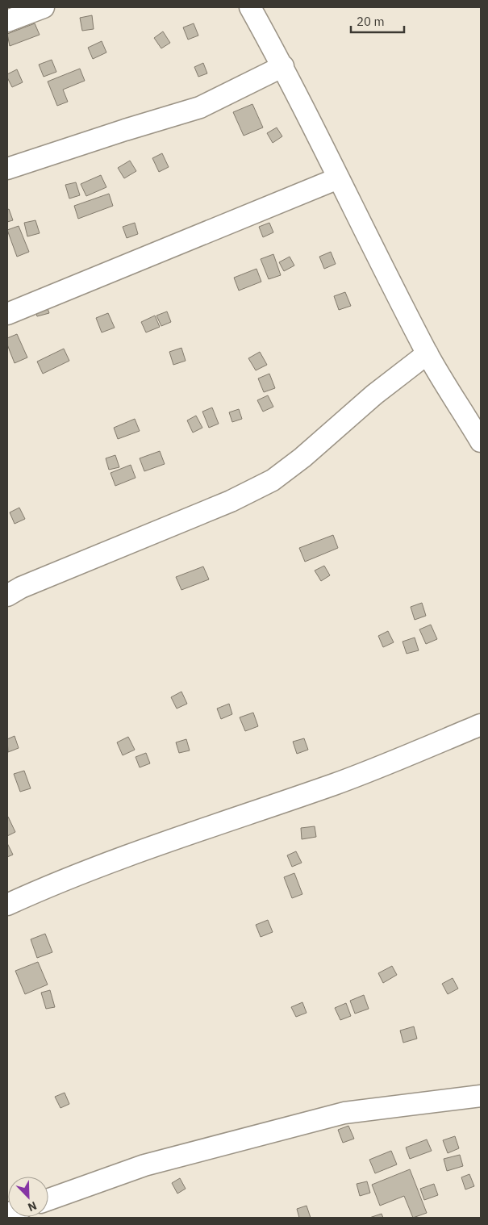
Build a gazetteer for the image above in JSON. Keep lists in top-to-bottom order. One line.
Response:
{"scale_bar":"20 m","north":"bottom right"}
